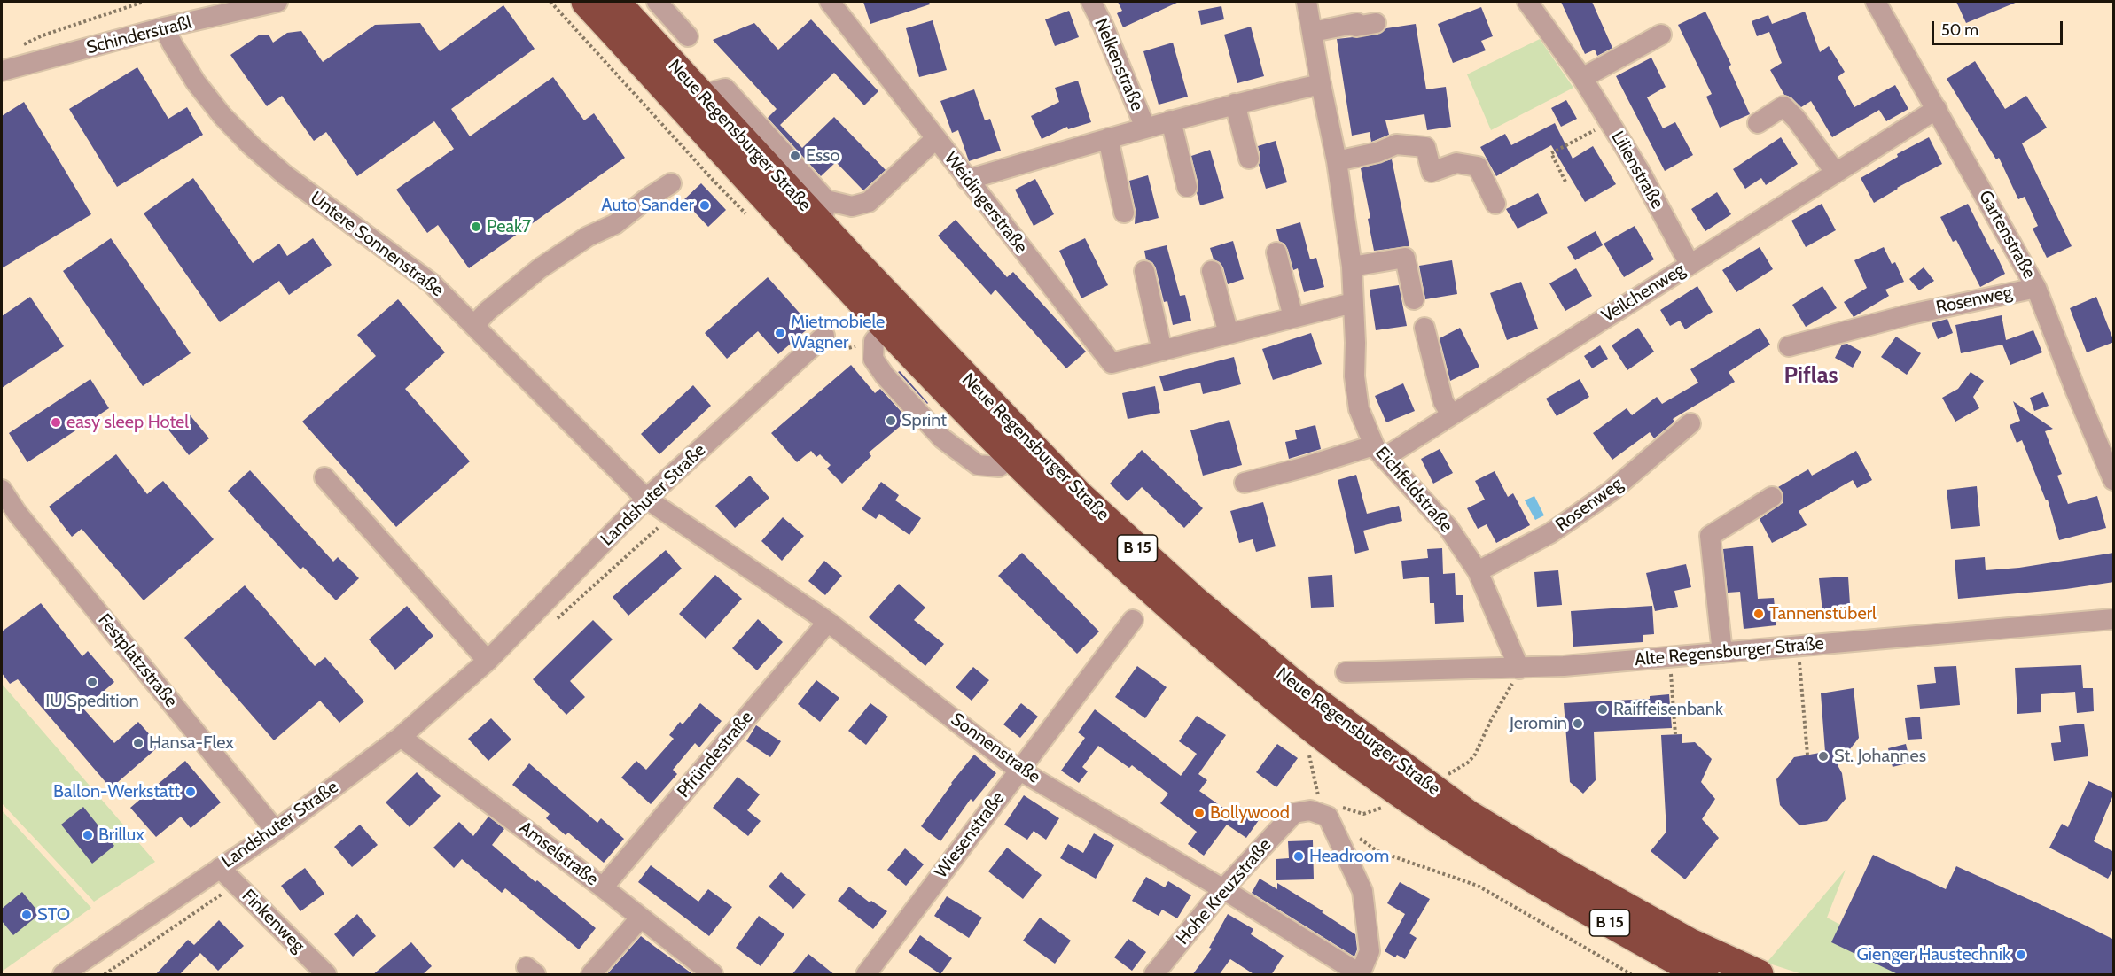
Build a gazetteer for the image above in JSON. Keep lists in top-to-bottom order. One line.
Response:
{"streets":{"highway":["Neue Regensburger Straße","B 15"],"street":["Schinderstraßl","Nelkenstraße","Lilienstraße","Weidingerstraße","Gartenstraße","Untere Sonnenstraße","Veilchenweg","Rosenweg","Eichfeldstraße","Landshuter Straße","Alte Regensburger Straße","Festplatzstraße","Sonnenstraße","Pfründestraße","Wiesenstraße","Amselstraße","Hohe Kreuzstraße","Finkenweg"]},"crossings":[["Schinderstraßl","Untere Sonnenstraße"],["Lilienstraße","Veilchenweg"],["Weidingerstraße","Eichfeldstraße"],["Gartenstraße","Veilchenweg"],["Gartenstraße","Rosenweg"],["Untere Sonnenstraße","Landshuter Straße"],["Untere Sonnenstraße","Sonnenstraße"],["Veilchenweg","Eichfeldstraße"],["Rosenweg","Eichfeldstraße"],["Eichfeldstraße","Alte Regensburger Straße"],["Landshuter Straße","Festplatzstraße"],["Landshuter Straße","Sonnenstraße"],["Landshuter Straße","Amselstraße"],["Landshuter Straße","Finkenweg"],["Sonnenstraße","Pfründestraße"],["Sonnenstraße","Wiesenstraße"],["Sonnenstraße","Hohe Kreuzstraße"],["Pfründestraße","Amselstraße"]],"districts":["Piflas"],"places":["Esso","Auto Sander","Peak7","Mietmobiele Wagner","Sprint","easy sleep Hotel","Tannenstüberl","IU Spedition","Raiffeisenbank","Jeromin","Hansa-Flex","St. Johannes","Ballon-Werkstatt","Bollywood","Brillux","Headroom","STO","Gienger Haustechnik"],"scale_bar":"50 m"}
